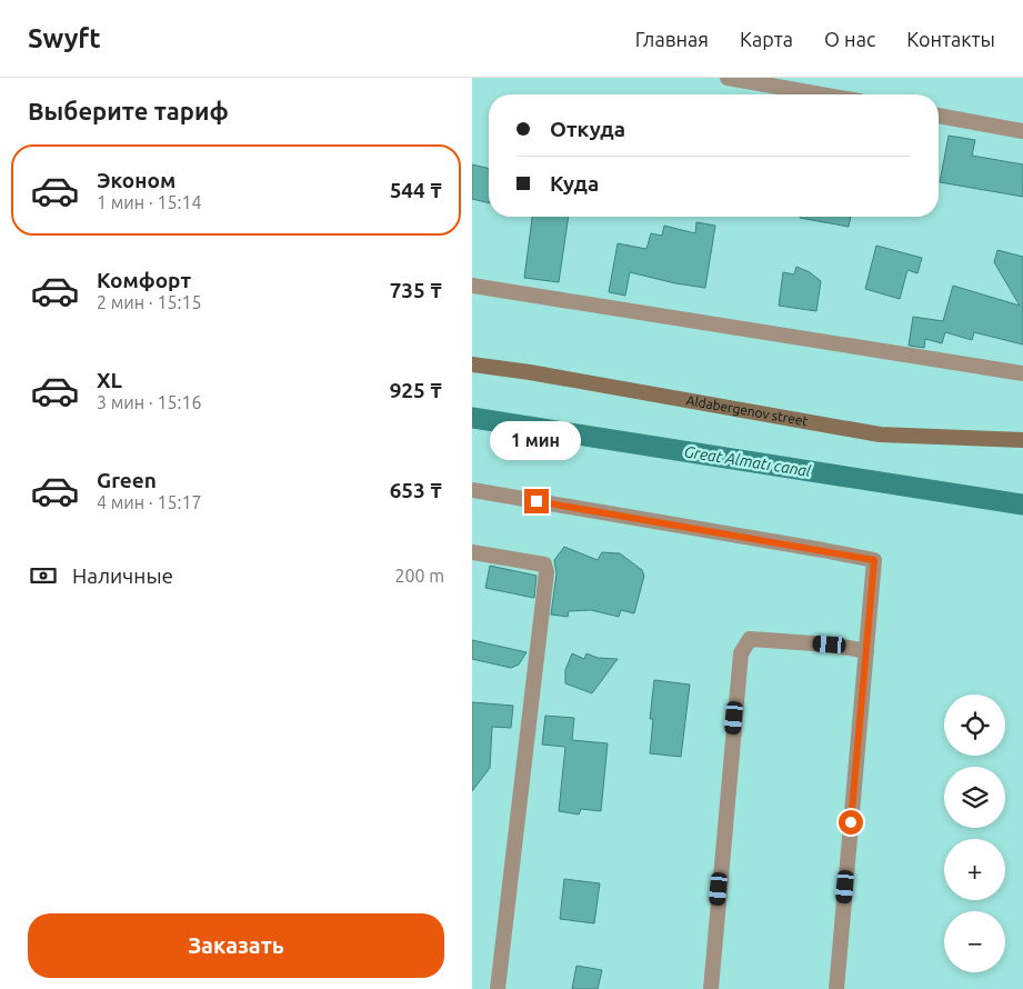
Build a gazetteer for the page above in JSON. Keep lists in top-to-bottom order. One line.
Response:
{"streets":{"main road":["Aldabergenov street"]},"water":["Great Almatı canal"],"page":{"header":"Swyft","nav":["Главная","Карта","О нас","Контакты"],"heading":"Выберите тариф","banner":["Откуда","Куда"],"list":[{"name":"Эконом","note":"1 мин · 15:14","value":"544 ₸"},{"name":"Комфорт","note":"2 мин · 15:15","value":"735 ₸"},{"name":"XL","note":"3 мин · 15:16","value":"925 ₸"},{"name":"Green","note":"4 мин · 15:17","value":"653 ₸"}],"bubble":"1 мин","pay":["Наличные","200 m"],"map_buttons":["+","−"],"buttons":"Заказать"}}
